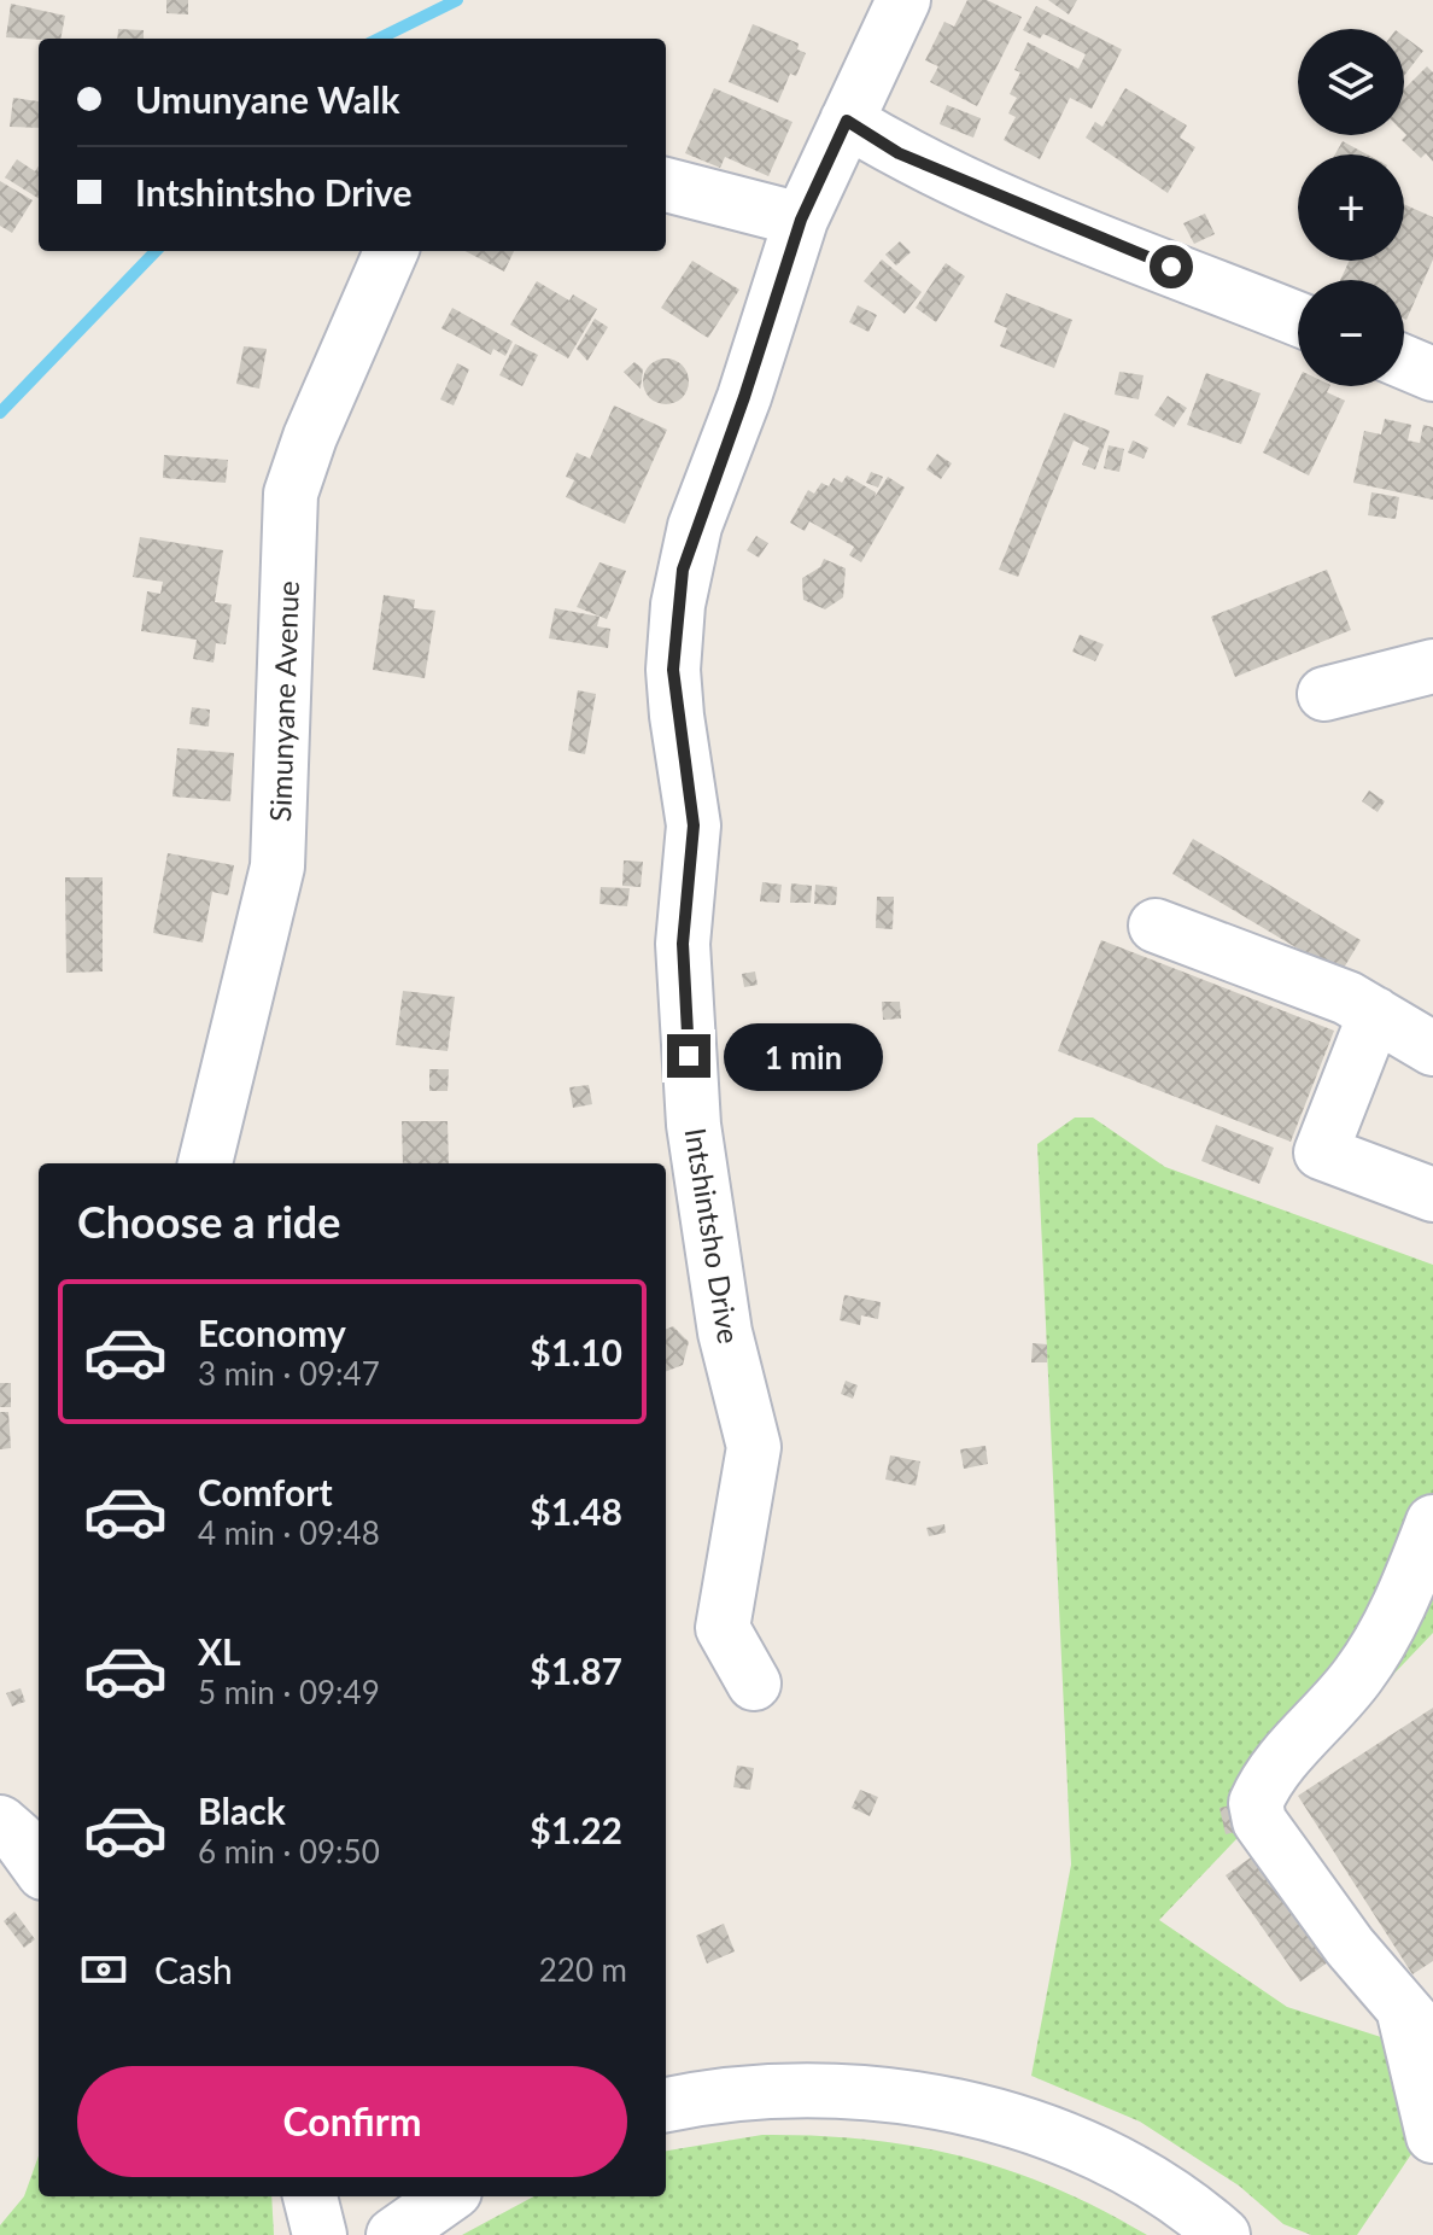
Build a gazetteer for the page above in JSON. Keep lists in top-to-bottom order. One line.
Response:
{"streets":{"street":["Simunyane Avenue","Intshintsho Drive"]},"page":{"map_buttons":["+","−"],"banner":["Umunyane Walk","Intshintsho Drive"],"bubble":"1 min","heading":"Choose a ride","list":[{"name":"Economy","note":"3 min · 09:47","value":"$1.10"},{"name":"Comfort","note":"4 min · 09:48","value":"$1.48"},{"name":"XL","note":"5 min · 09:49","value":"$1.87"},{"name":"Black","note":"6 min · 09:50","value":"$1.22"}],"pay":["Cash","220 m"],"buttons":"Confirm"}}
